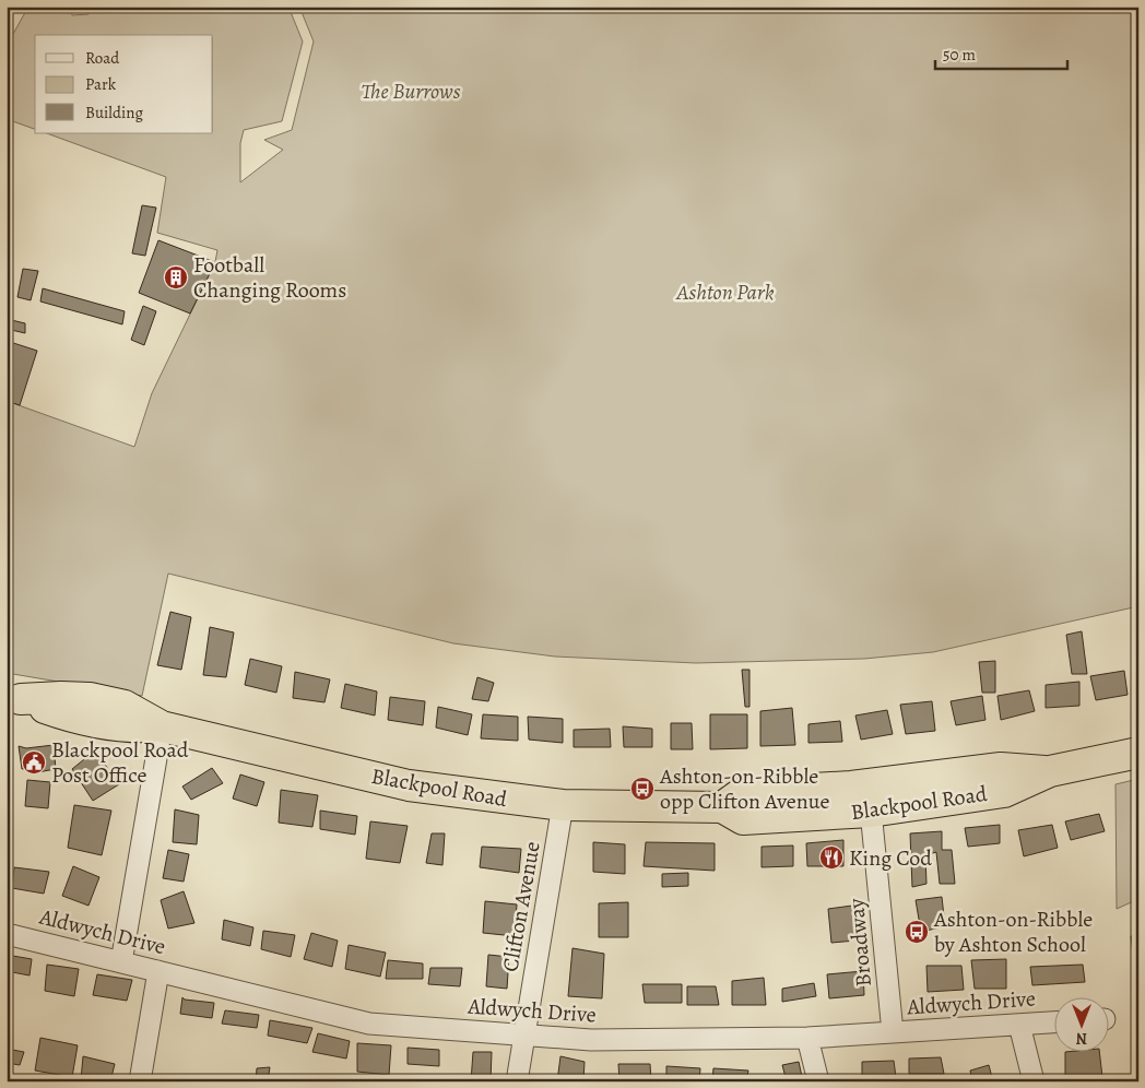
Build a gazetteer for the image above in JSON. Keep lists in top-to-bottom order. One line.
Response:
{"streets":{"highway":["Blackpool Road"],"street":["Clifton Avenue","Aldwych Drive","Broadway"]},"crossings":[["Blackpool Road","Clifton Avenue"],["Blackpool Road","Broadway"],["Clifton Avenue","Aldwych Drive"],["Aldwych Drive","Broadway"]],"parks":["The Burrows","Ashton Park"],"places":{"building":["Football Changing Rooms"],"public building":["Blackpool Road Post Office"],"bus stop":["Ashton-on-Ribble opp Clifton Avenue","Ashton-on-Ribble by Ashton School"],"restaurant":["King Cod"]},"legend":["Road","Park","Building"],"scale_bar":"50 m","north":"bottom"}
